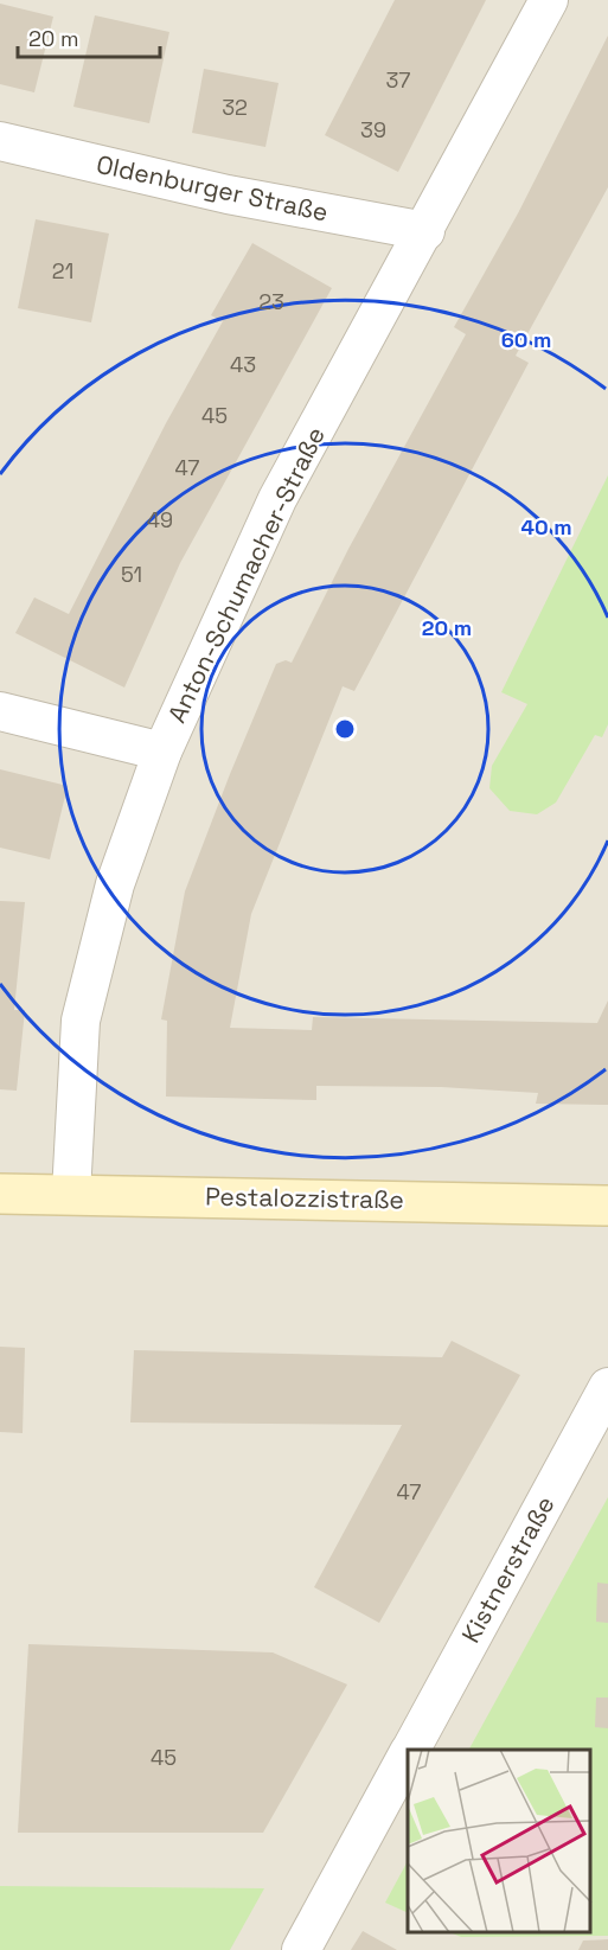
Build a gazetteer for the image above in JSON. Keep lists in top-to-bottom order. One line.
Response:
{"streets":{"street":["Oldenburger Straße","Anton-Schumacher-Straße","Pestalozzistraße","Kistnerstraße"]},"crossings":[["Oldenburger Straße","Anton-Schumacher-Straße"],["Anton-Schumacher-Straße","Pestalozzistraße"]],"house_numbers":["37","32","39","21","23","43","45","47","49","51","47","45"],"scale_bar":"20 m","rings":["60 m","40 m","20 m"]}
